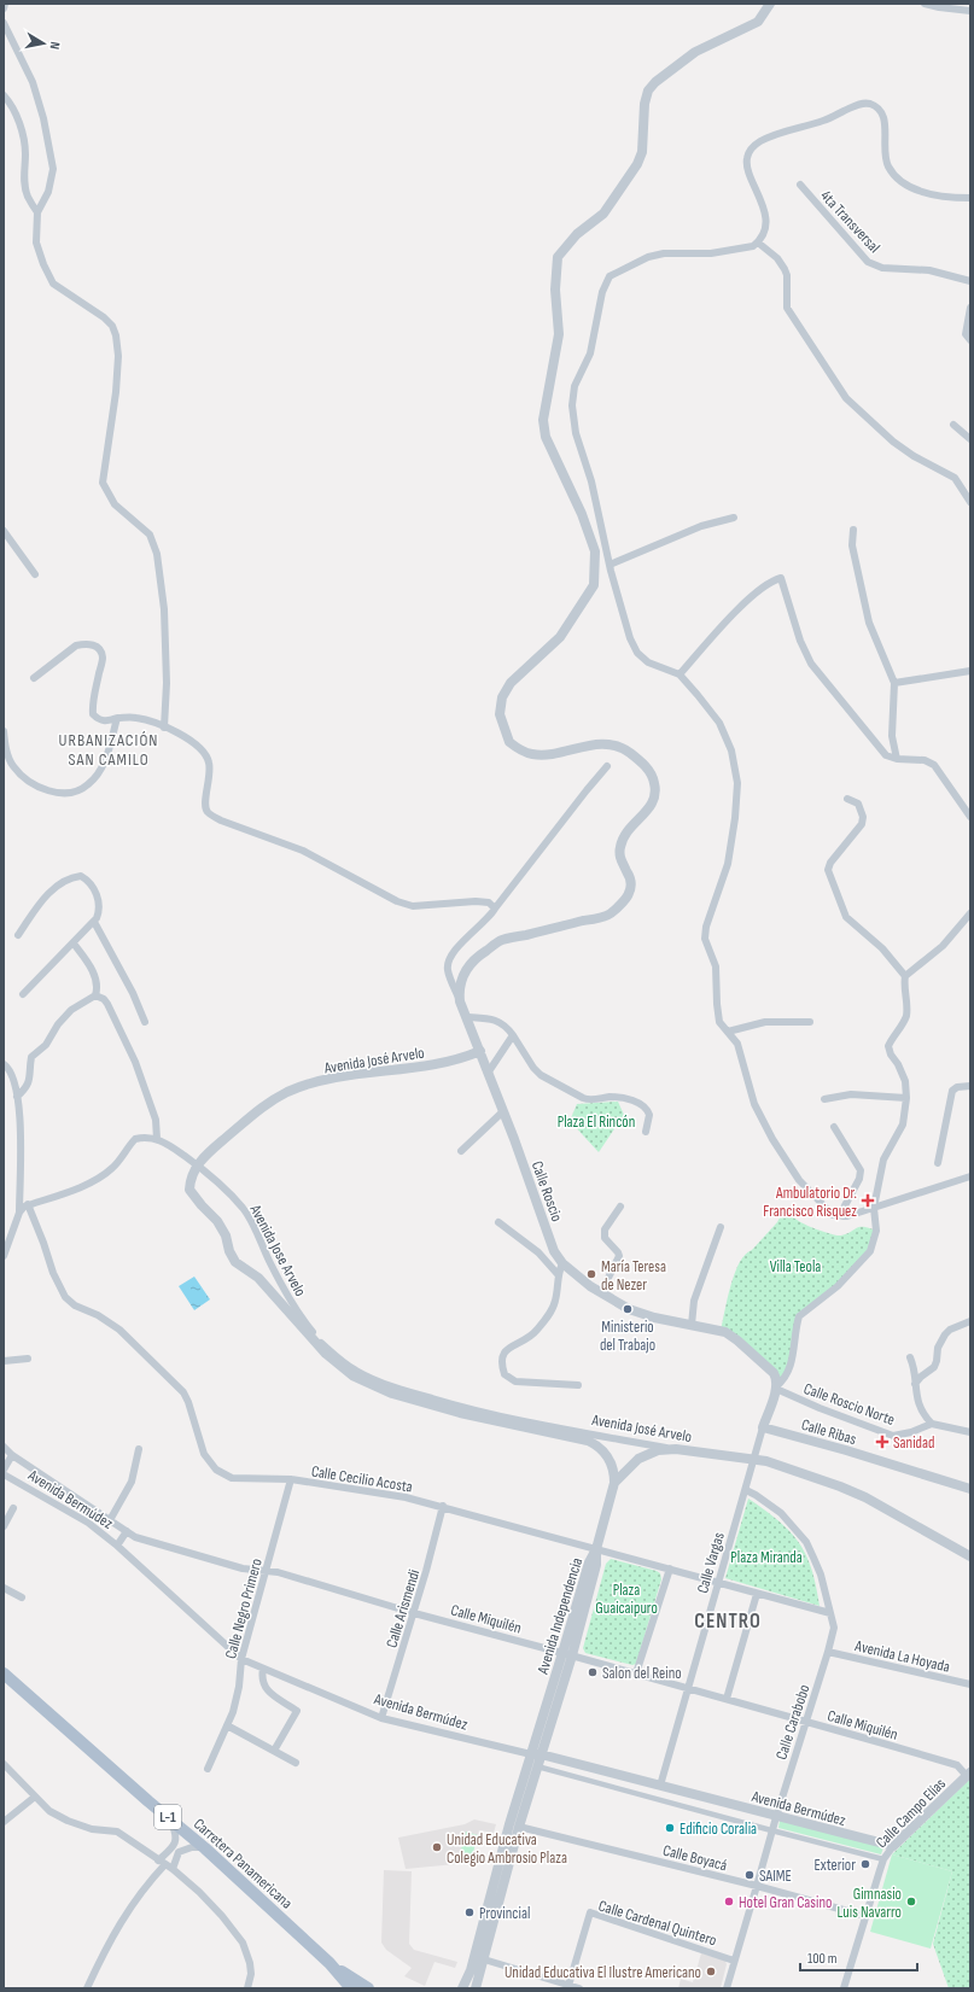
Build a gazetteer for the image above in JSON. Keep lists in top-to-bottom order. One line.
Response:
{"streets":{"main road":["L-1","Carretera Panamericana"],"street":["4ta Transversal","Avenida José Arvelo","Calle Roscio","Avenida Jose Arvelo","Calle Roscio Norte","Calle Ribas","Calle Cecilio Acosta","Avenida Bermúdez","Calle Vargas","Calle Negro Primero","Calle Arismendi","Avenida Independencia","Calle Miquilén","Avenida La Hoyada","Calle Carabobo","Calle Campo Elías","Calle Boyacá","Calle Cardenal Quintero"]},"crossings":[["Avenida José Arvelo","Calle Roscio"],["Avenida José Arvelo","Avenida Jose Arvelo"],["Avenida José Arvelo","Avenida Independencia"],["Calle Roscio","Calle Roscio Norte"],["Calle Ribas","Calle Vargas"],["Calle Cecilio Acosta","Calle Vargas"],["Calle Cecilio Acosta","Calle Negro Primero"],["Calle Cecilio Acosta","Calle Arismendi"],["Calle Cecilio Acosta","Avenida Independencia"],["Calle Cecilio Acosta","Calle Carabobo"],["Avenida Bermúdez","Calle Vargas"],["Avenida Bermúdez","Calle Negro Primero"],["Avenida Bermúdez","Calle Arismendi"],["Avenida Bermúdez","Avenida Independencia"],["Avenida Bermúdez","Calle Carabobo"],["Avenida Bermúdez","Calle Campo Elías"],["Calle Vargas","Calle Miquilén"],["Calle Vargas","Calle Carabobo"],["Calle Negro Primero","Calle Miquilén"],["Calle Arismendi","Calle Miquilén"],["Avenida Independencia","Calle Miquilén"],["Avenida Independencia","Calle Boyacá"],["Calle Miquilén","Calle Carabobo"],["Calle Miquilén","Calle Campo Elías"],["Avenida La Hoyada","Calle Carabobo"],["Calle Carabobo","Calle Boyacá"],["Calle Carabobo","Calle Cardenal Quintero"],["Calle Campo Elías","Calle Boyacá"]],"districts":["URBANIZACIÓN SAN CAMILO","CENTRO"],"parks":["Plaza El Rincón","Villa Teola","Plaza Miranda","Plaza Guaicaipuro"],"places":{"health":["Ambulatorio Dr. Francisco Risquez","Sanidad"],"other":["María Teresa de Nezer","Ministerio del Trabajo","Salon del Reino","Edificio Coralia","Unidad Educativa Colegio Ambrosio Plaza","Exterior","SAIME","Hotel Gran Casino","Gimnasio Luis Navarro","Provincial","Unidad Educativa El Ilustre Americano"]},"scale_bar":"100 m","north":"right"}
